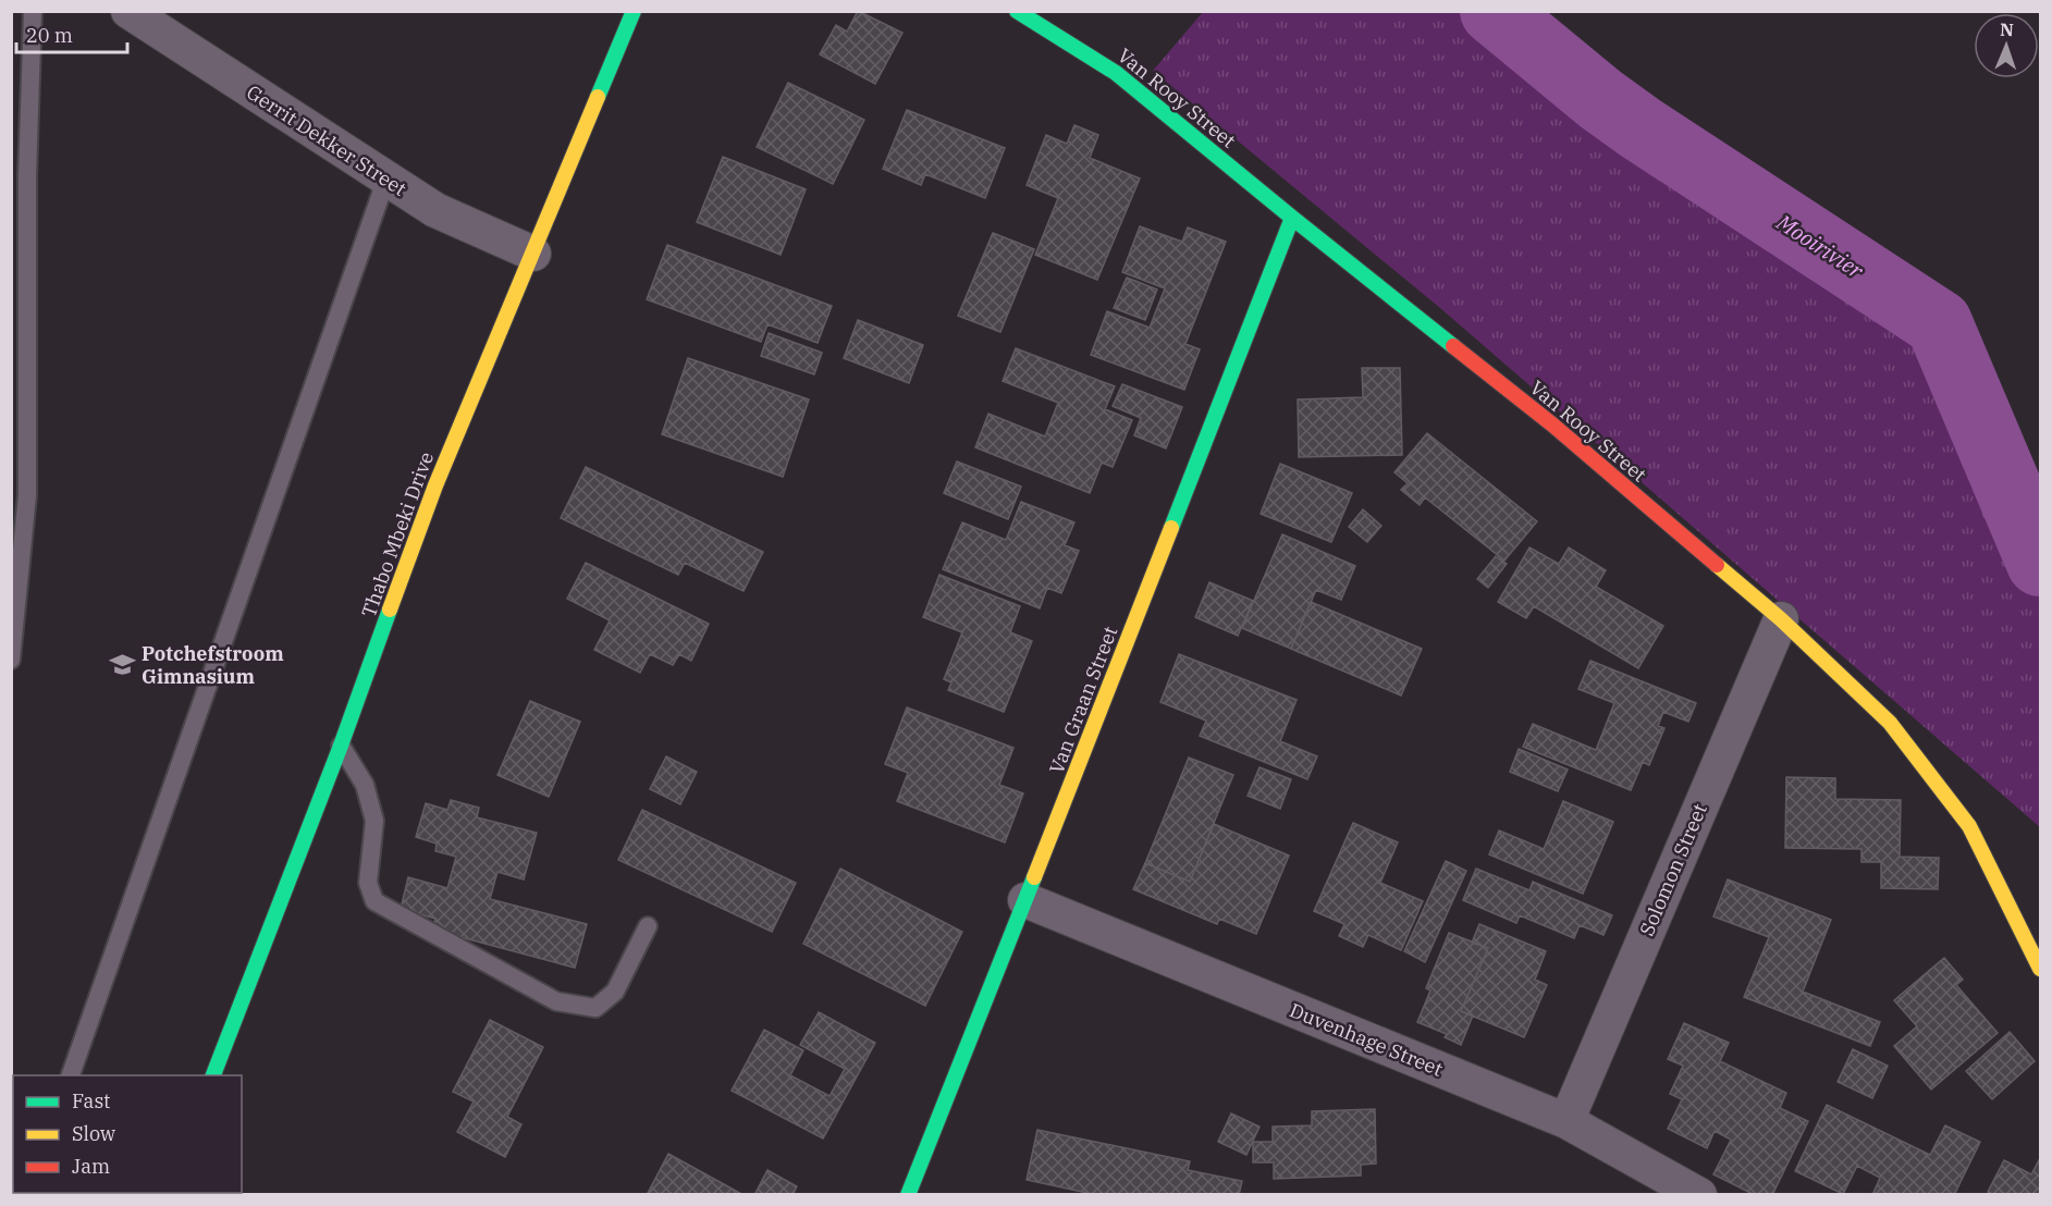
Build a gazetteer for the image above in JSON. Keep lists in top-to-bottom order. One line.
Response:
{"streets":{"street":["Van Rooy Street","Gerrit Dekker Street","Thabo Mbeki Drive","Van Graan Street","Solomon Street","Duvenhage Street"]},"crossings":[["Van Rooy Street","Van Graan Street"],["Van Rooy Street","Solomon Street"],["Gerrit Dekker Street","Thabo Mbeki Drive"],["Van Graan Street","Duvenhage Street"],["Solomon Street","Duvenhage Street"]],"water":["Mooirivier"],"places":{"school or university":["Potchefstroom Gimnasium"]},"legend":["Fast","Slow","Jam"],"scale_bar":"20 m","north":"top"}
